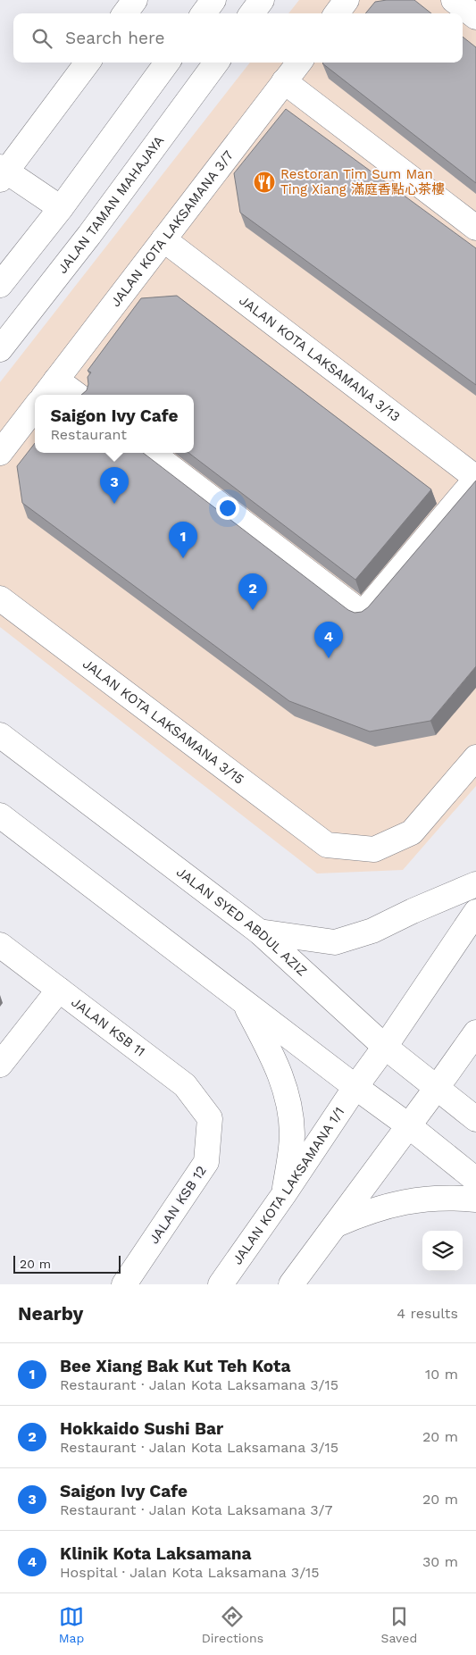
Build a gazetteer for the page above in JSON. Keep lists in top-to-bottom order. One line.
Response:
{"streets":{"street":["JALAN TAMAN MAHAJAYA","JALAN KOTA LAKSAMANA 3/7","JALAN KOTA LAKSAMANA 3/13","JALAN KOTA LAKSAMANA 3/15","JALAN SYED ABDUL AZIZ","JALAN KSB 11","JALAN KOTA LAKSAMANA 1/1","JALAN KSB 12"]},"crossings":[["JALAN KOTA LAKSAMANA 3/7","JALAN KOTA LAKSAMANA 3/13"],["JALAN SYED ABDUL AZIZ","JALAN KOTA LAKSAMANA 1/1"],["JALAN KSB 11","JALAN KSB 12"]],"places":{"restaurant":["Restoran Tim Sum Man Ting Xiang 滿庭香點心茶樓"]},"scale_bar":"20 m","page":{"search":"Search here","popup":["Saigon Ivy Cafe","Restaurant"],"pins":["3","1","2","4"],"scale":"20 m","heading":["Nearby","4 results"],"list":[{"mark":"1","name":"Bee Xiang Bak Kut Teh Kota","note":"Restaurant · Jalan Kota Laksamana 3/15","value":"10 m"},{"mark":"2","name":"Hokkaido Sushi Bar","note":"Restaurant · Jalan Kota Laksamana 3/15","value":"20 m"},{"mark":"3","name":"Saigon Ivy Cafe","note":"Restaurant · Jalan Kota Laksamana 3/7","value":"20 m"},{"mark":"4","name":"Klinik Kota Laksamana","note":"Hospital · Jalan Kota Laksamana 3/15","value":"30 m"}],"nav":["Map","Directions","Saved"]}}
